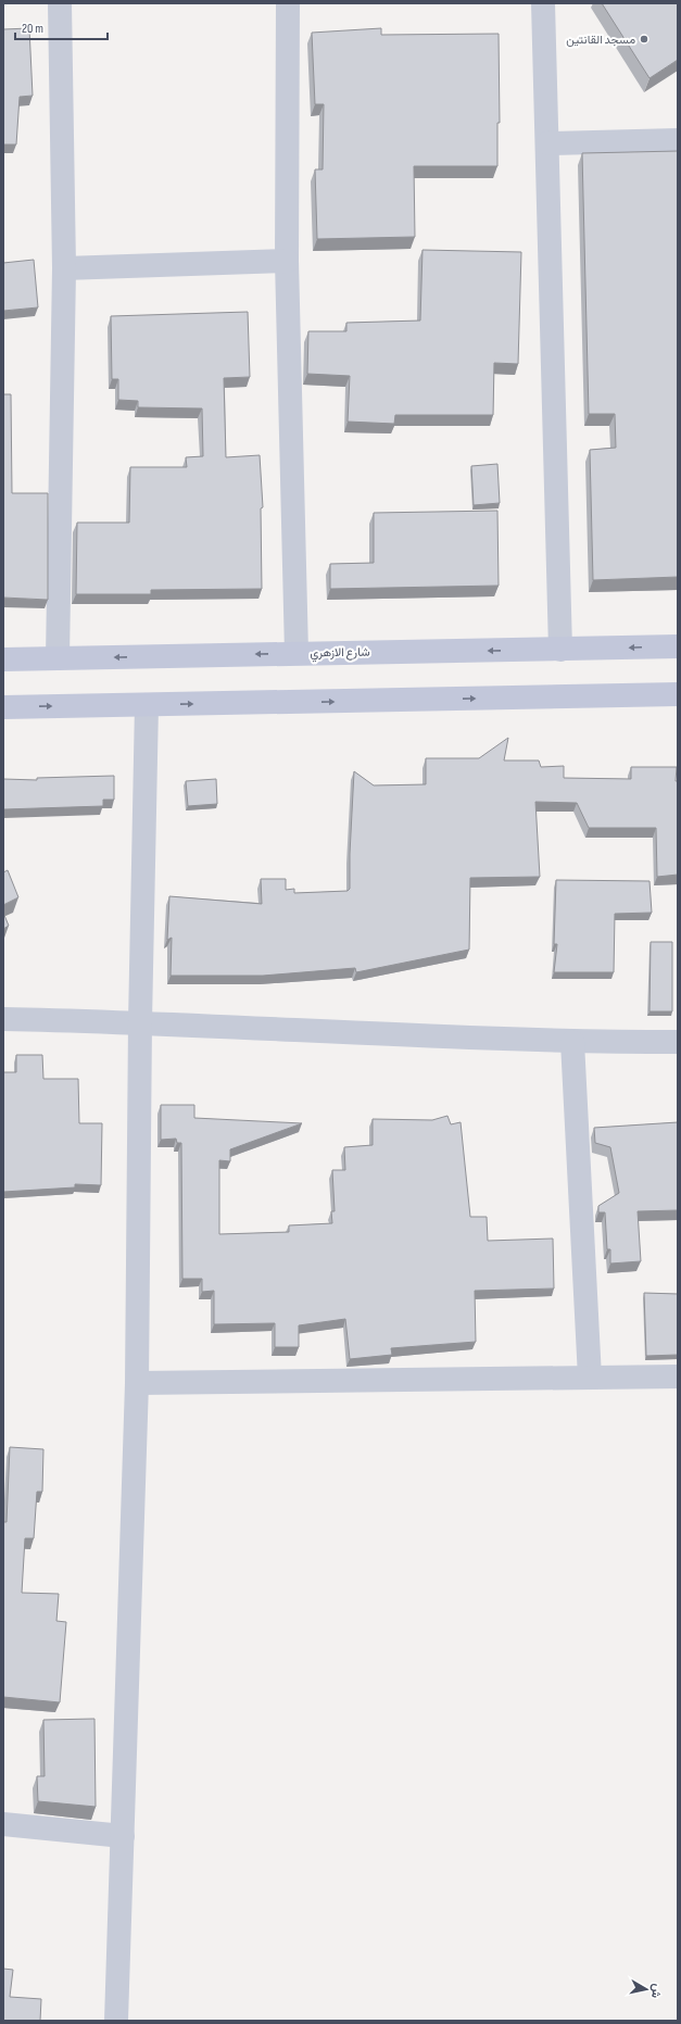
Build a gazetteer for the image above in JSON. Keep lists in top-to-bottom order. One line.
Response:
{"streets":{"street":["شارع الازهري"]},"places":["مسجد القانتين"],"scale_bar":"20 m","north":"right"}
